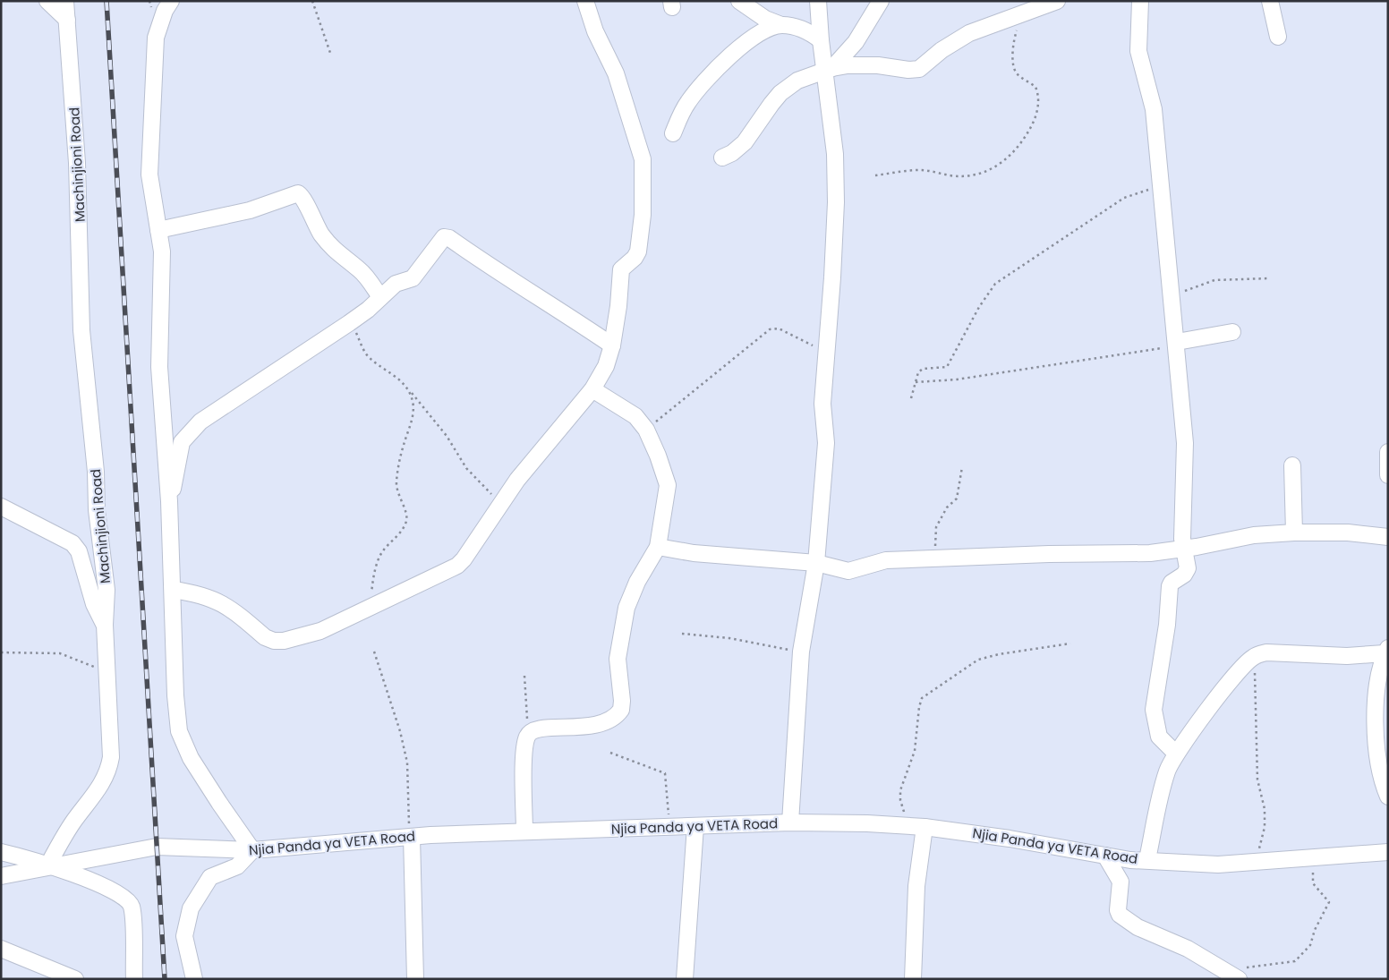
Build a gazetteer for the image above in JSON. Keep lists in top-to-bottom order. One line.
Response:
{"streets":{"street":["Machinjioni Road","Njia Panda ya VETA Road"]},"crossings":[["Machinjioni Road","Njia Panda ya VETA Road"]]}
